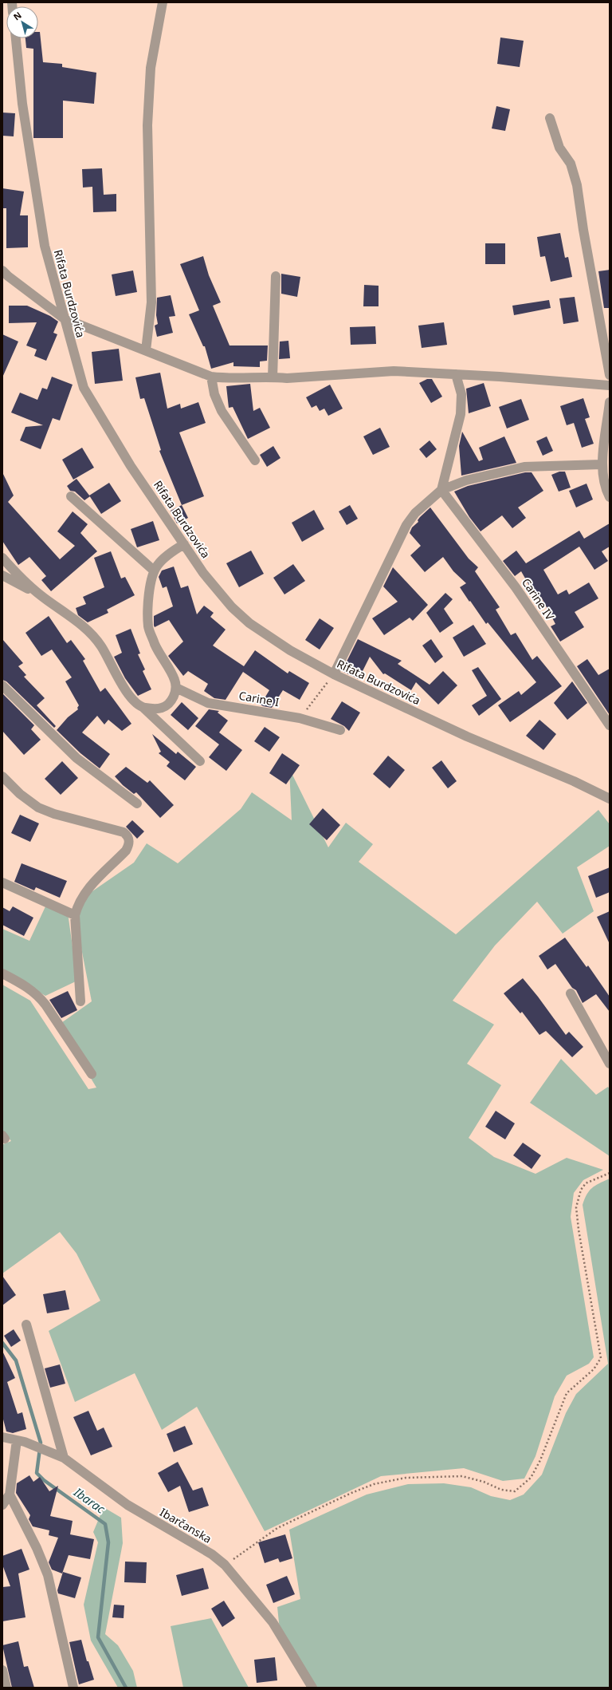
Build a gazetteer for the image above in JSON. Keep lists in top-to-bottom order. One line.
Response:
{"streets":{"street":["Rifata Burdzovića","Carine IV","Carine I","Ibarčanska"]},"water":["Ibarac"],"north":"top left"}
